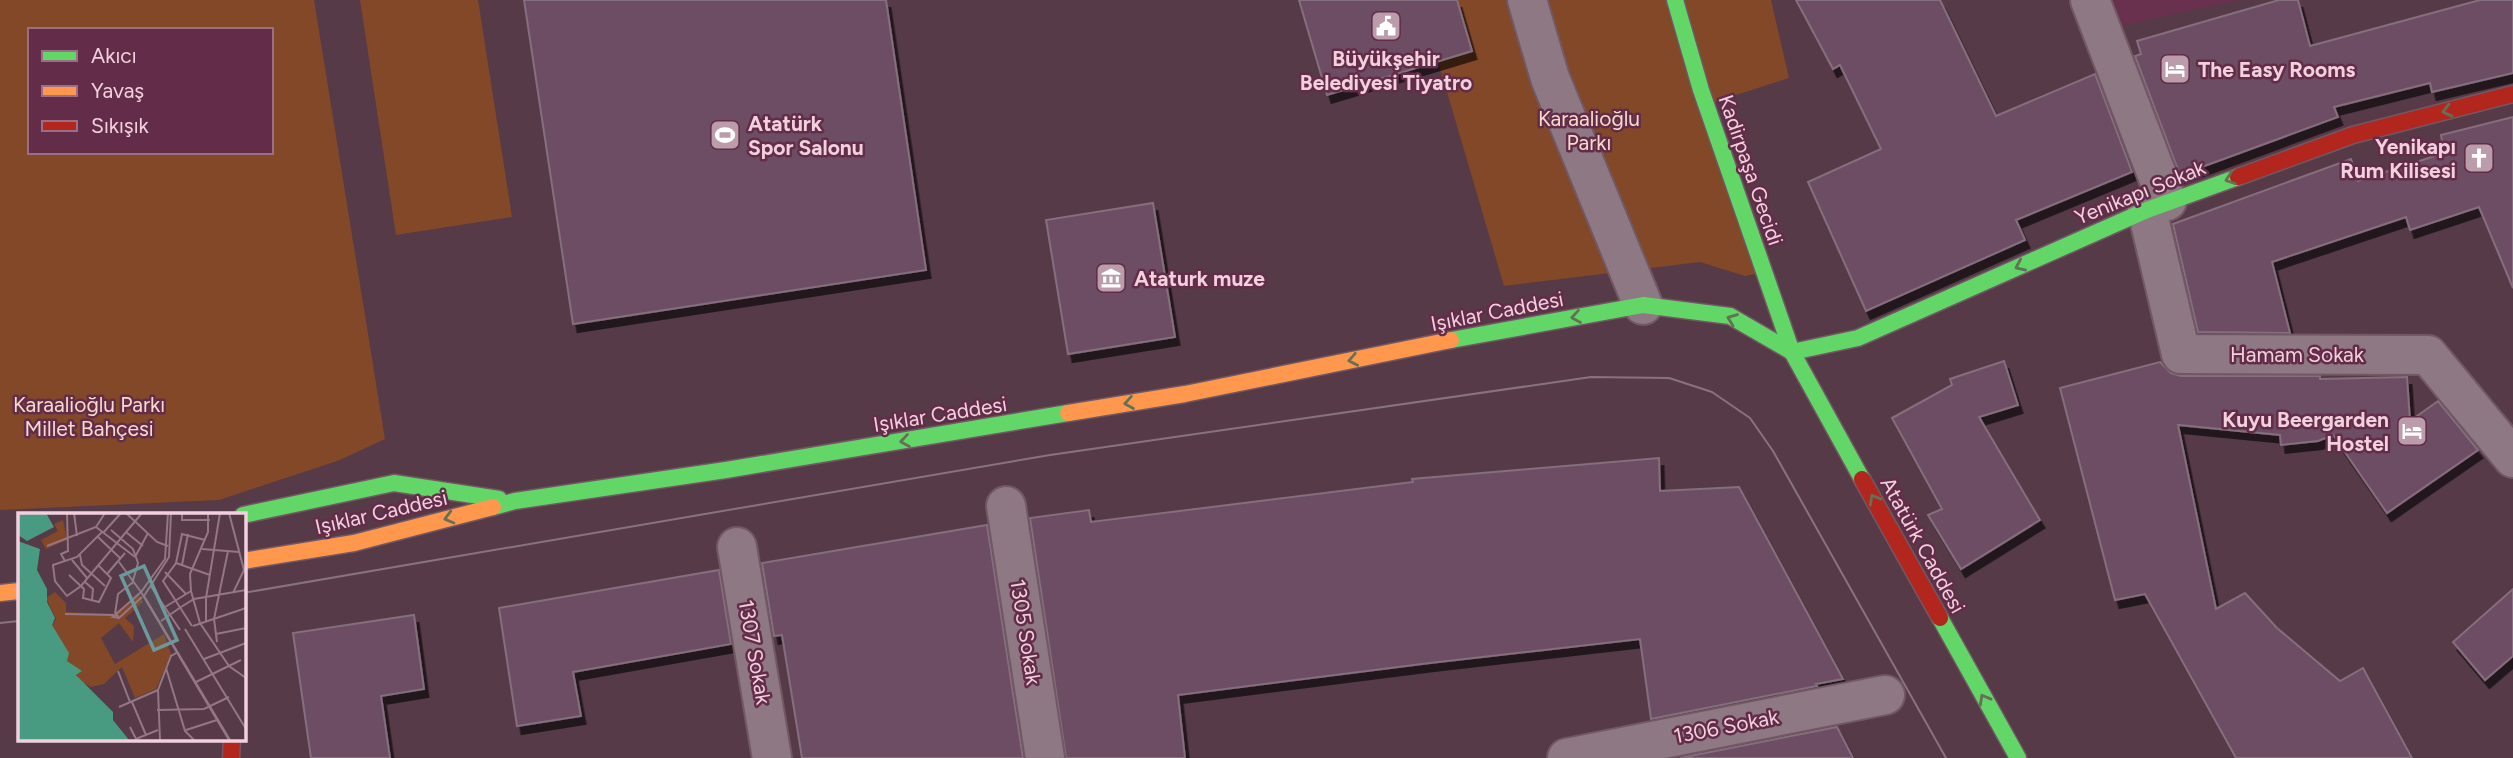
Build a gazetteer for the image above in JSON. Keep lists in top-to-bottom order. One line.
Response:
{"streets":{"street":["Kadirpaşa Gecidi","Yenikapı Sokak","Işıklar Caddesi","Hamam Sokak","Atatürk Caddesi","1305 Sokak","1307 Sokak","1306 Sokak"]},"crossings":[["Kadirpaşa Gecidi","Yenikapı Sokak"],["Kadirpaşa Gecidi","Işıklar Caddesi"],["Kadirpaşa Gecidi","Atatürk Caddesi"],["Yenikapı Sokak","Işıklar Caddesi"],["Yenikapı Sokak","Hamam Sokak"],["Yenikapı Sokak","Atatürk Caddesi"],["Işıklar Caddesi","Atatürk Caddesi"]],"one_way":["Yenikapı Sokak","Işıklar Caddesi","Atatürk Caddesi"],"parks":["Karaalioğlu Parkı","Karaalioğlu Parkı Millet Bahçesi"],"places":{"public building":["Büyükşehir Belediyesi Tiyatro"],"hotel":["The Easy Rooms","Kuyu Beergarden Hostel"],"sports":["Atatürk Spor Salonu"],"church":["Yenikapı Rum Kilisesi"],"museum":["Ataturk muze"]},"legend":["Akıcı","Yavaş","Sıkışık"]}
